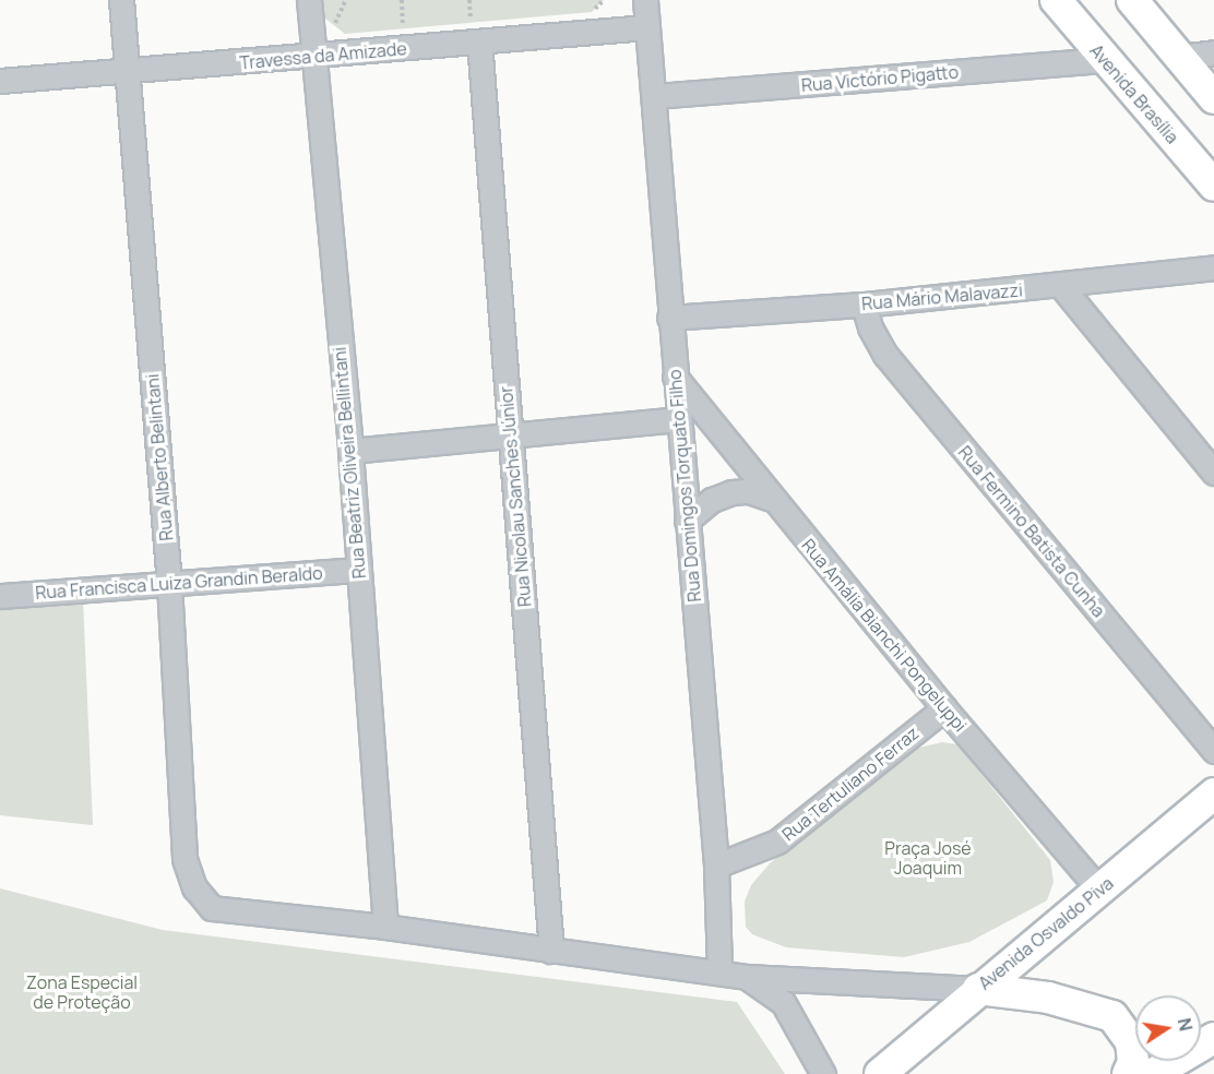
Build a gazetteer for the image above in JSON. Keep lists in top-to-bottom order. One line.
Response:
{"streets":{"main road":["Avenida Brasília","Avenida Osvaldo Piva"],"street":["Travessa da Amizade","Rua Victório Pigatto","Rua Mário Malavazzi","Rua Alberto Belintani","Rua Beatriz Oliveira Bellintani","Rua Domingos Torquato Filho","Rua Nicolau Sanches Júnior","Rua Fermino Batista Cunha","Rua Francisca Luiza Grandin Beraldo","Rua Amália Bianchi Pongeluppi","Rua Tertuliano Ferraz"]},"crossings":[["Travessa da Amizade","Rua Alberto Belintani"],["Travessa da Amizade","Rua Beatriz Oliveira Bellintani"],["Travessa da Amizade","Rua Domingos Torquato Filho"],["Travessa da Amizade","Rua Nicolau Sanches Júnior"],["Rua Victório Pigatto","Avenida Brasília"],["Rua Victório Pigatto","Rua Domingos Torquato Filho"],["Rua Mário Malavazzi","Rua Domingos Torquato Filho"],["Rua Mário Malavazzi","Rua Fermino Batista Cunha"],["Rua Alberto Belintani","Rua Beatriz Oliveira Bellintani"],["Rua Alberto Belintani","Rua Francisca Luiza Grandin Beraldo"],["Rua Beatriz Oliveira Bellintani","Rua Francisca Luiza Grandin Beraldo"],["Rua Domingos Torquato Filho","Rua Amália Bianchi Pongeluppi"],["Rua Domingos Torquato Filho","Rua Tertuliano Ferraz"],["Rua Amália Bianchi Pongeluppi","Rua Tertuliano Ferraz"],["Rua Amália Bianchi Pongeluppi","Avenida Osvaldo Piva"]],"parks":["Praça José Joaquim","Zona Especial de Proteção"],"north":"right"}
